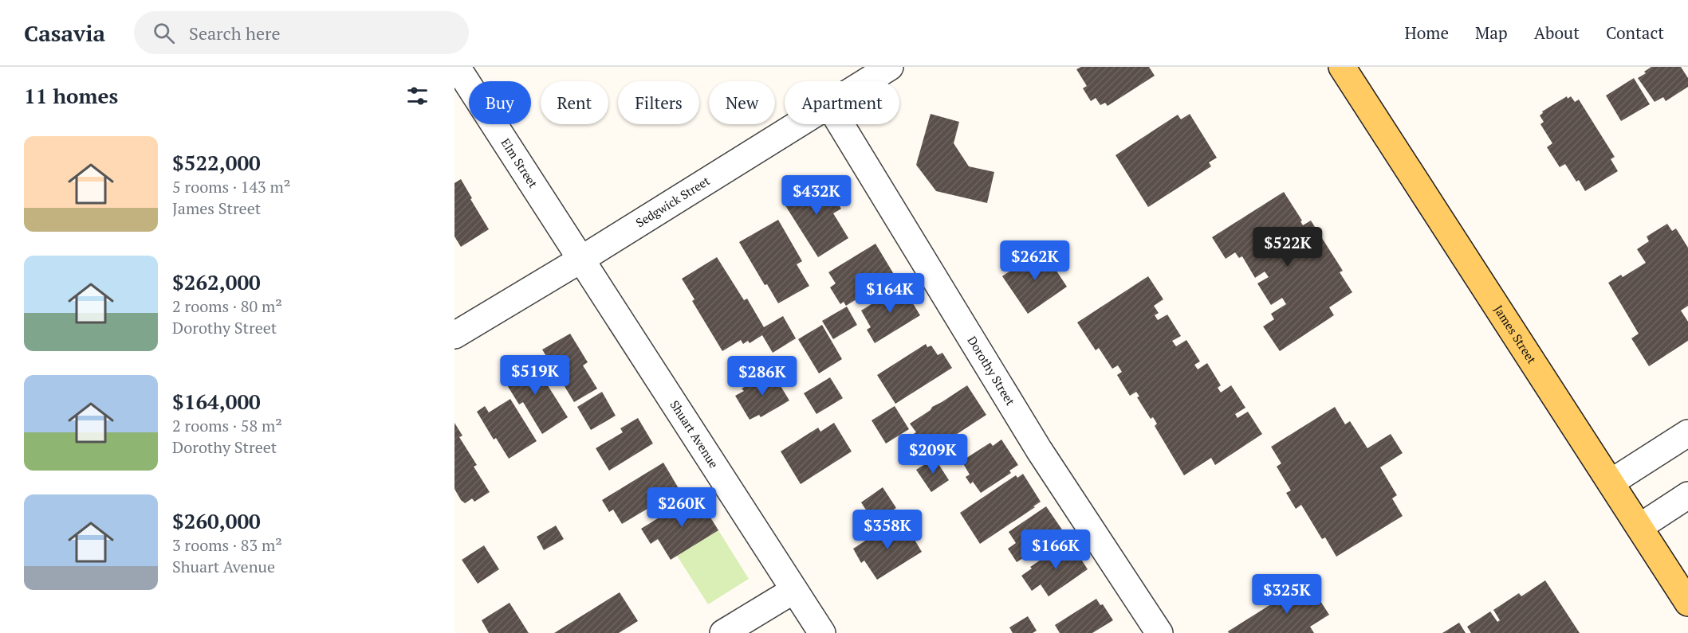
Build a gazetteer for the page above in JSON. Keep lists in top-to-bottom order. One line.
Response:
{"streets":{"main road":["James Street"],"street":["Elm Street","Sedgwick Street","Dorothy Street","Shuart Avenue"]},"crossings":[["Elm Street","Sedgwick Street"],["Elm Street","Shuart Avenue"],["Sedgwick Street","Shuart Avenue"]],"page":{"header":"Casavia","search":"Search here","nav":["Home","Map","About","Contact"],"heading":"11 homes","chip":["Buy","Rent","Filters","New","Apartment"],"list":[{"name":"$522,000","note":"5 rooms · 143 m² · James Street"},{"name":"$262,000","note":"2 rooms · 80 m² · Dorothy Street"},{"name":"$164,000","note":"2 rooms · 58 m² · Dorothy Street"},{"name":"$260,000","note":"3 rooms · 83 m² · Shuart Avenue"}],"price":["$432K","$522K","$262K","$164K","$519K","$286K","$209K","$260K","$358K","$166K","$325K"]}}
